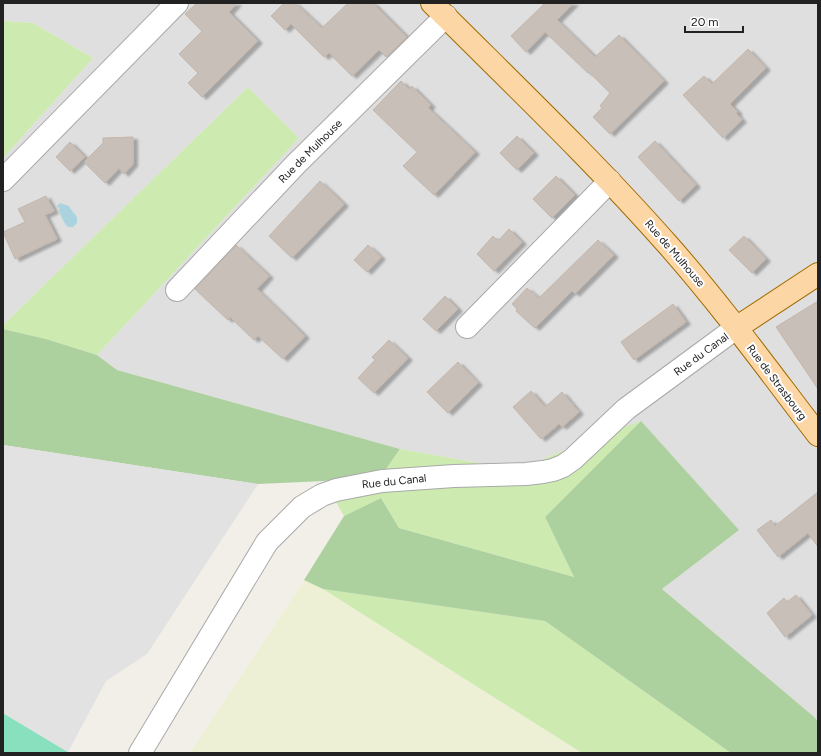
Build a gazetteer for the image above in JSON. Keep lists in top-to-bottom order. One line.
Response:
{"streets":{"main road":["Rue de Mulhouse","Rue de Strasbourg"],"street":["Rue du Canal"]},"crossings":[["Rue de Mulhouse","Rue du Canal"],["Rue de Mulhouse","Rue de Strasbourg"],["Rue du Canal","Rue de Strasbourg"]],"scale_bar":"20 m"}
